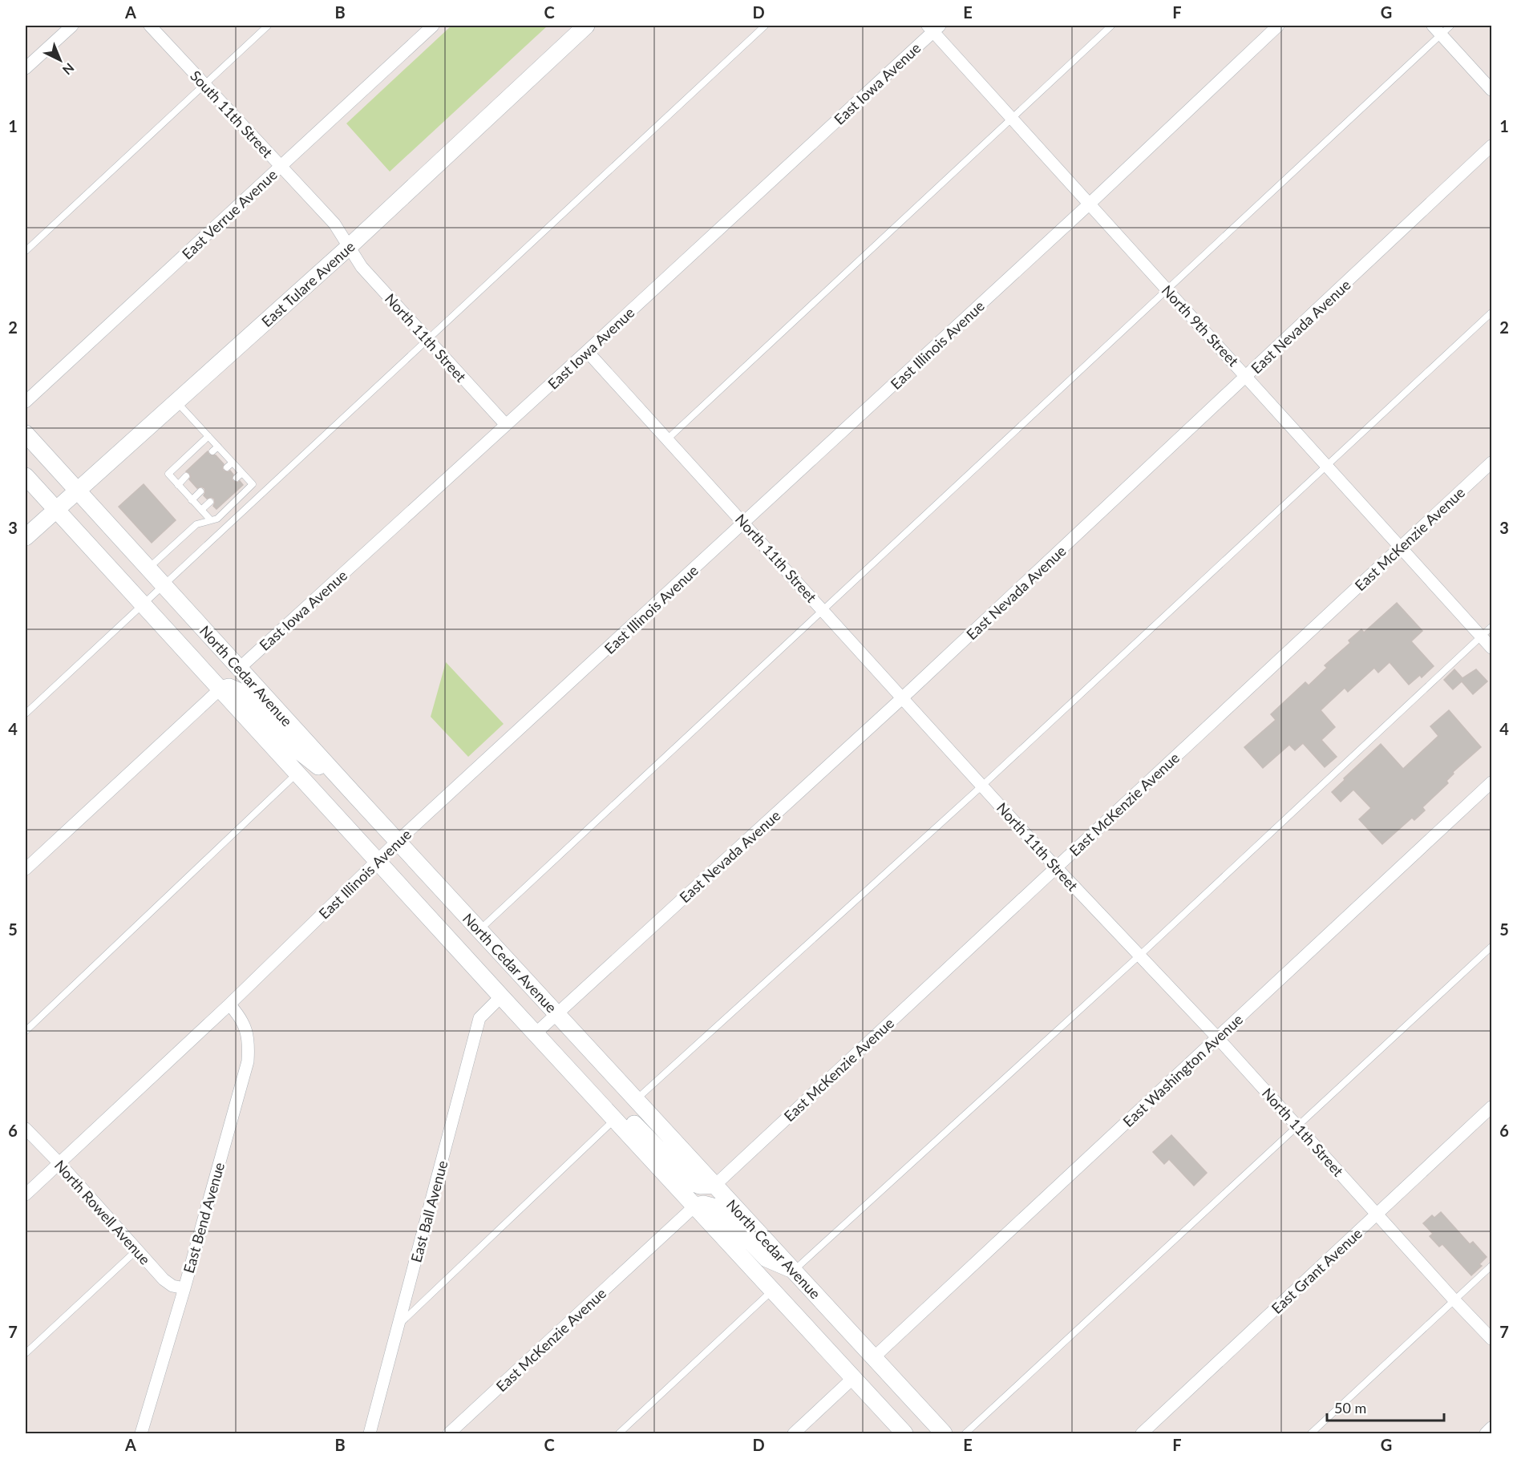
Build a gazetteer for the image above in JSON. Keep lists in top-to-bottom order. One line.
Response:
{"streets":{"main road":["East Tulare Avenue","North Cedar Avenue"],"street":["East Iowa Avenue","South 11th Street","East Verrue Avenue","North 9th Street","East Nevada Avenue","North 11th Street","East Illinois Avenue","East McKenzie Avenue","East Washington Avenue","East Ball Avenue","North Rowell Avenue","East Bend Avenue","East Grant Avenue"]},"crossings":[["East Iowa Avenue","North 9th Street"],["East Iowa Avenue","North 11th Street"],["East Iowa Avenue","North Cedar Avenue"],["South 11th Street","East Verrue Avenue"],["South 11th Street","East Tulare Avenue"],["South 11th Street","North 11th Street"],["East Tulare Avenue","North 11th Street"],["East Tulare Avenue","North Cedar Avenue"],["North 9th Street","East Nevada Avenue"],["North 9th Street","East Illinois Avenue"],["North 9th Street","East McKenzie Avenue"],["East Nevada Avenue","North 11th Street"],["East Nevada Avenue","North Cedar Avenue"],["North 11th Street","East Illinois Avenue"],["North 11th Street","East McKenzie Avenue"],["North 11th Street","East Washington Avenue"],["North 11th Street","East Grant Avenue"],["East Illinois Avenue","North Cedar Avenue"],["East Illinois Avenue","North Rowell Avenue"],["East Illinois Avenue","East Bend Avenue"],["East McKenzie Avenue","North Cedar Avenue"],["North Cedar Avenue","East Washington Avenue"],["North Cedar Avenue","East Ball Avenue"],["North Rowell Avenue","East Bend Avenue"]],"scale_bar":"50 m","north":"bottom right","grid":{"columns":["A","B","C","D","E","F","G"],"rows":["1","2","3","4","5","6","7"]}}
